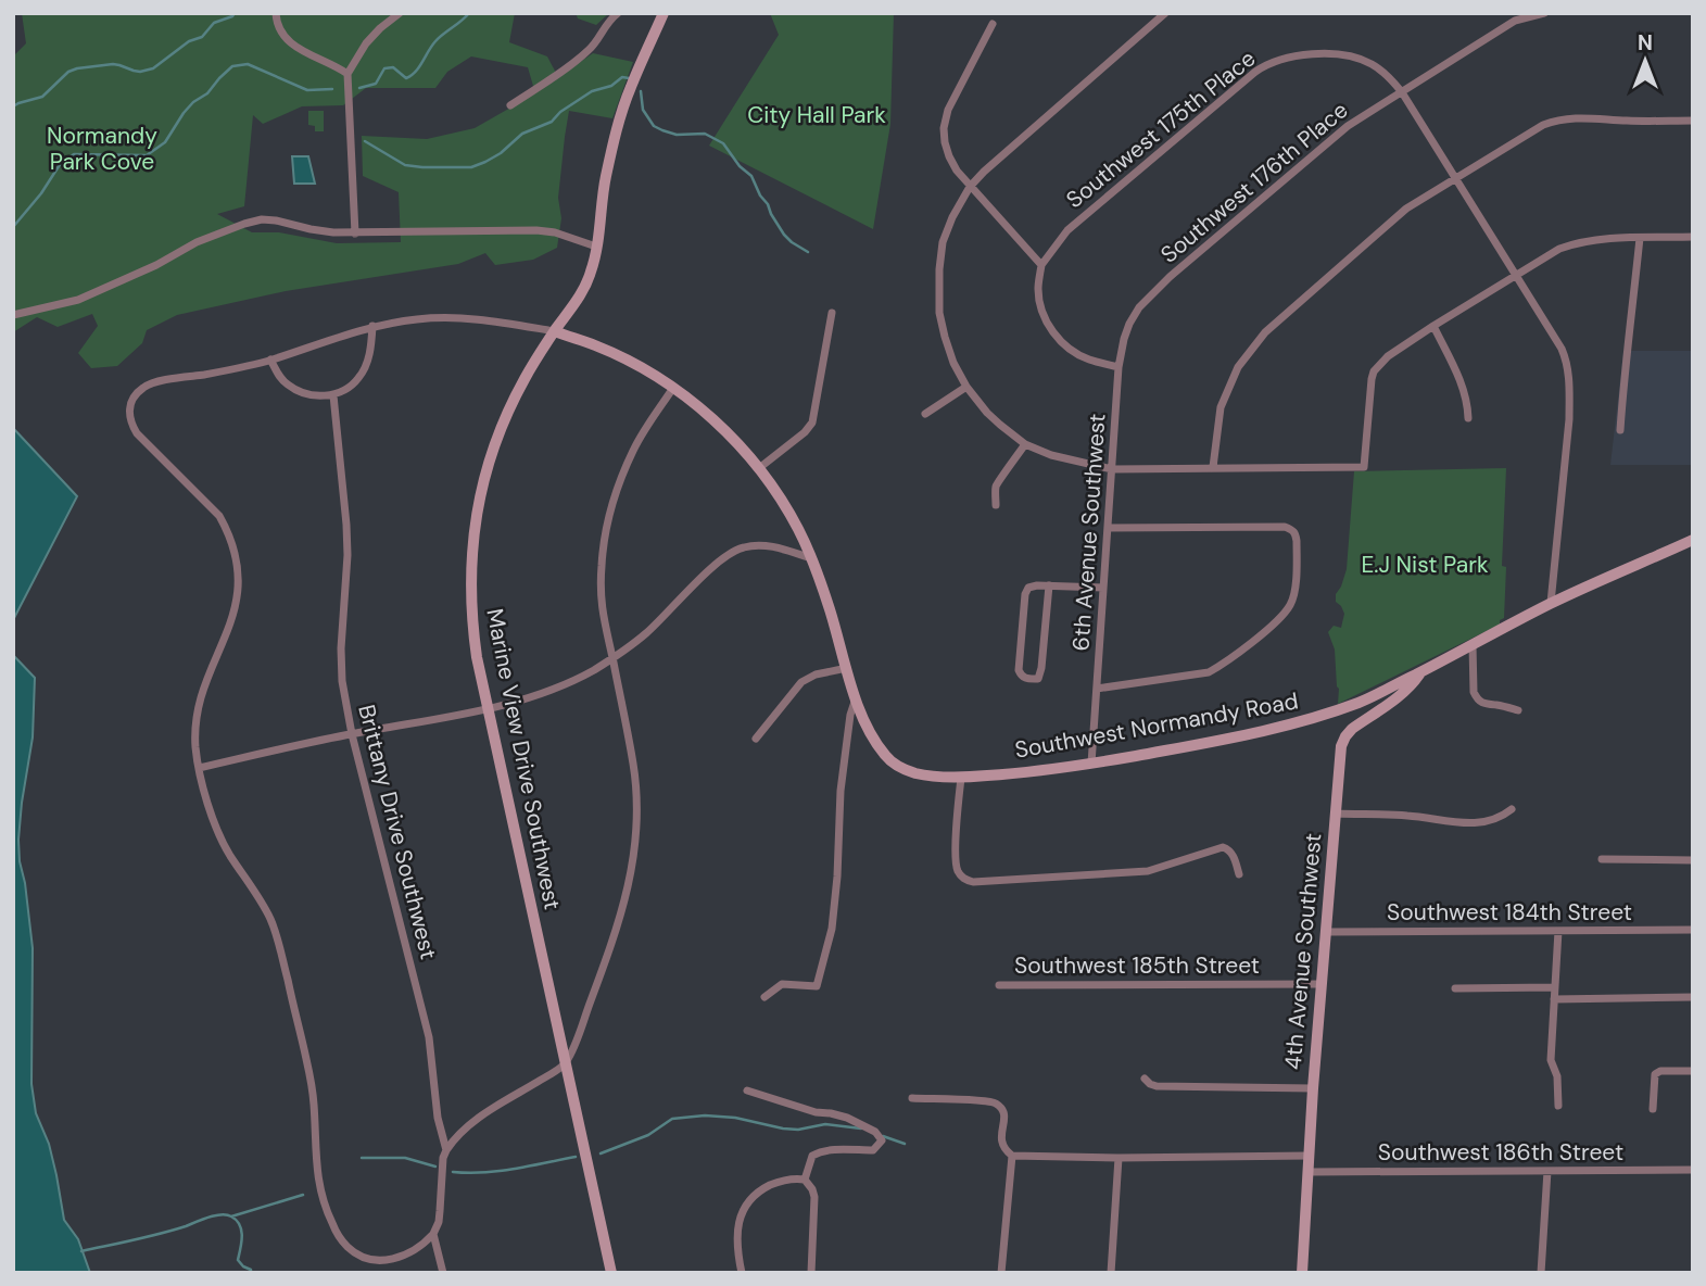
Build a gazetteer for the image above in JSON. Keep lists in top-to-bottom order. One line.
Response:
{"streets":{"street":["Southwest 175th Place","Southwest 176th Place","6th Avenue Southwest","Southwest Normandy Road","Marine View Drive Southwest","Brittany Drive Southwest","Southwest 184th Street","4th Avenue Southwest","Southwest 185th Street","Southwest 186th Street"]},"crossings":[["Southwest 175th Place","Southwest 176th Place"],["Southwest 175th Place","Southwest Normandy Road"],["Southwest 176th Place","6th Avenue Southwest"],["6th Avenue Southwest","Southwest Normandy Road"],["Southwest Normandy Road","Marine View Drive Southwest"],["Southwest Normandy Road","4th Avenue Southwest"],["Southwest 184th Street","4th Avenue Southwest"],["4th Avenue Southwest","Southwest 185th Street"],["4th Avenue Southwest","Southwest 186th Street"]],"parks":["City Hall Park","Normandy Park Cove","E.J Nist Park"],"north":"top"}
